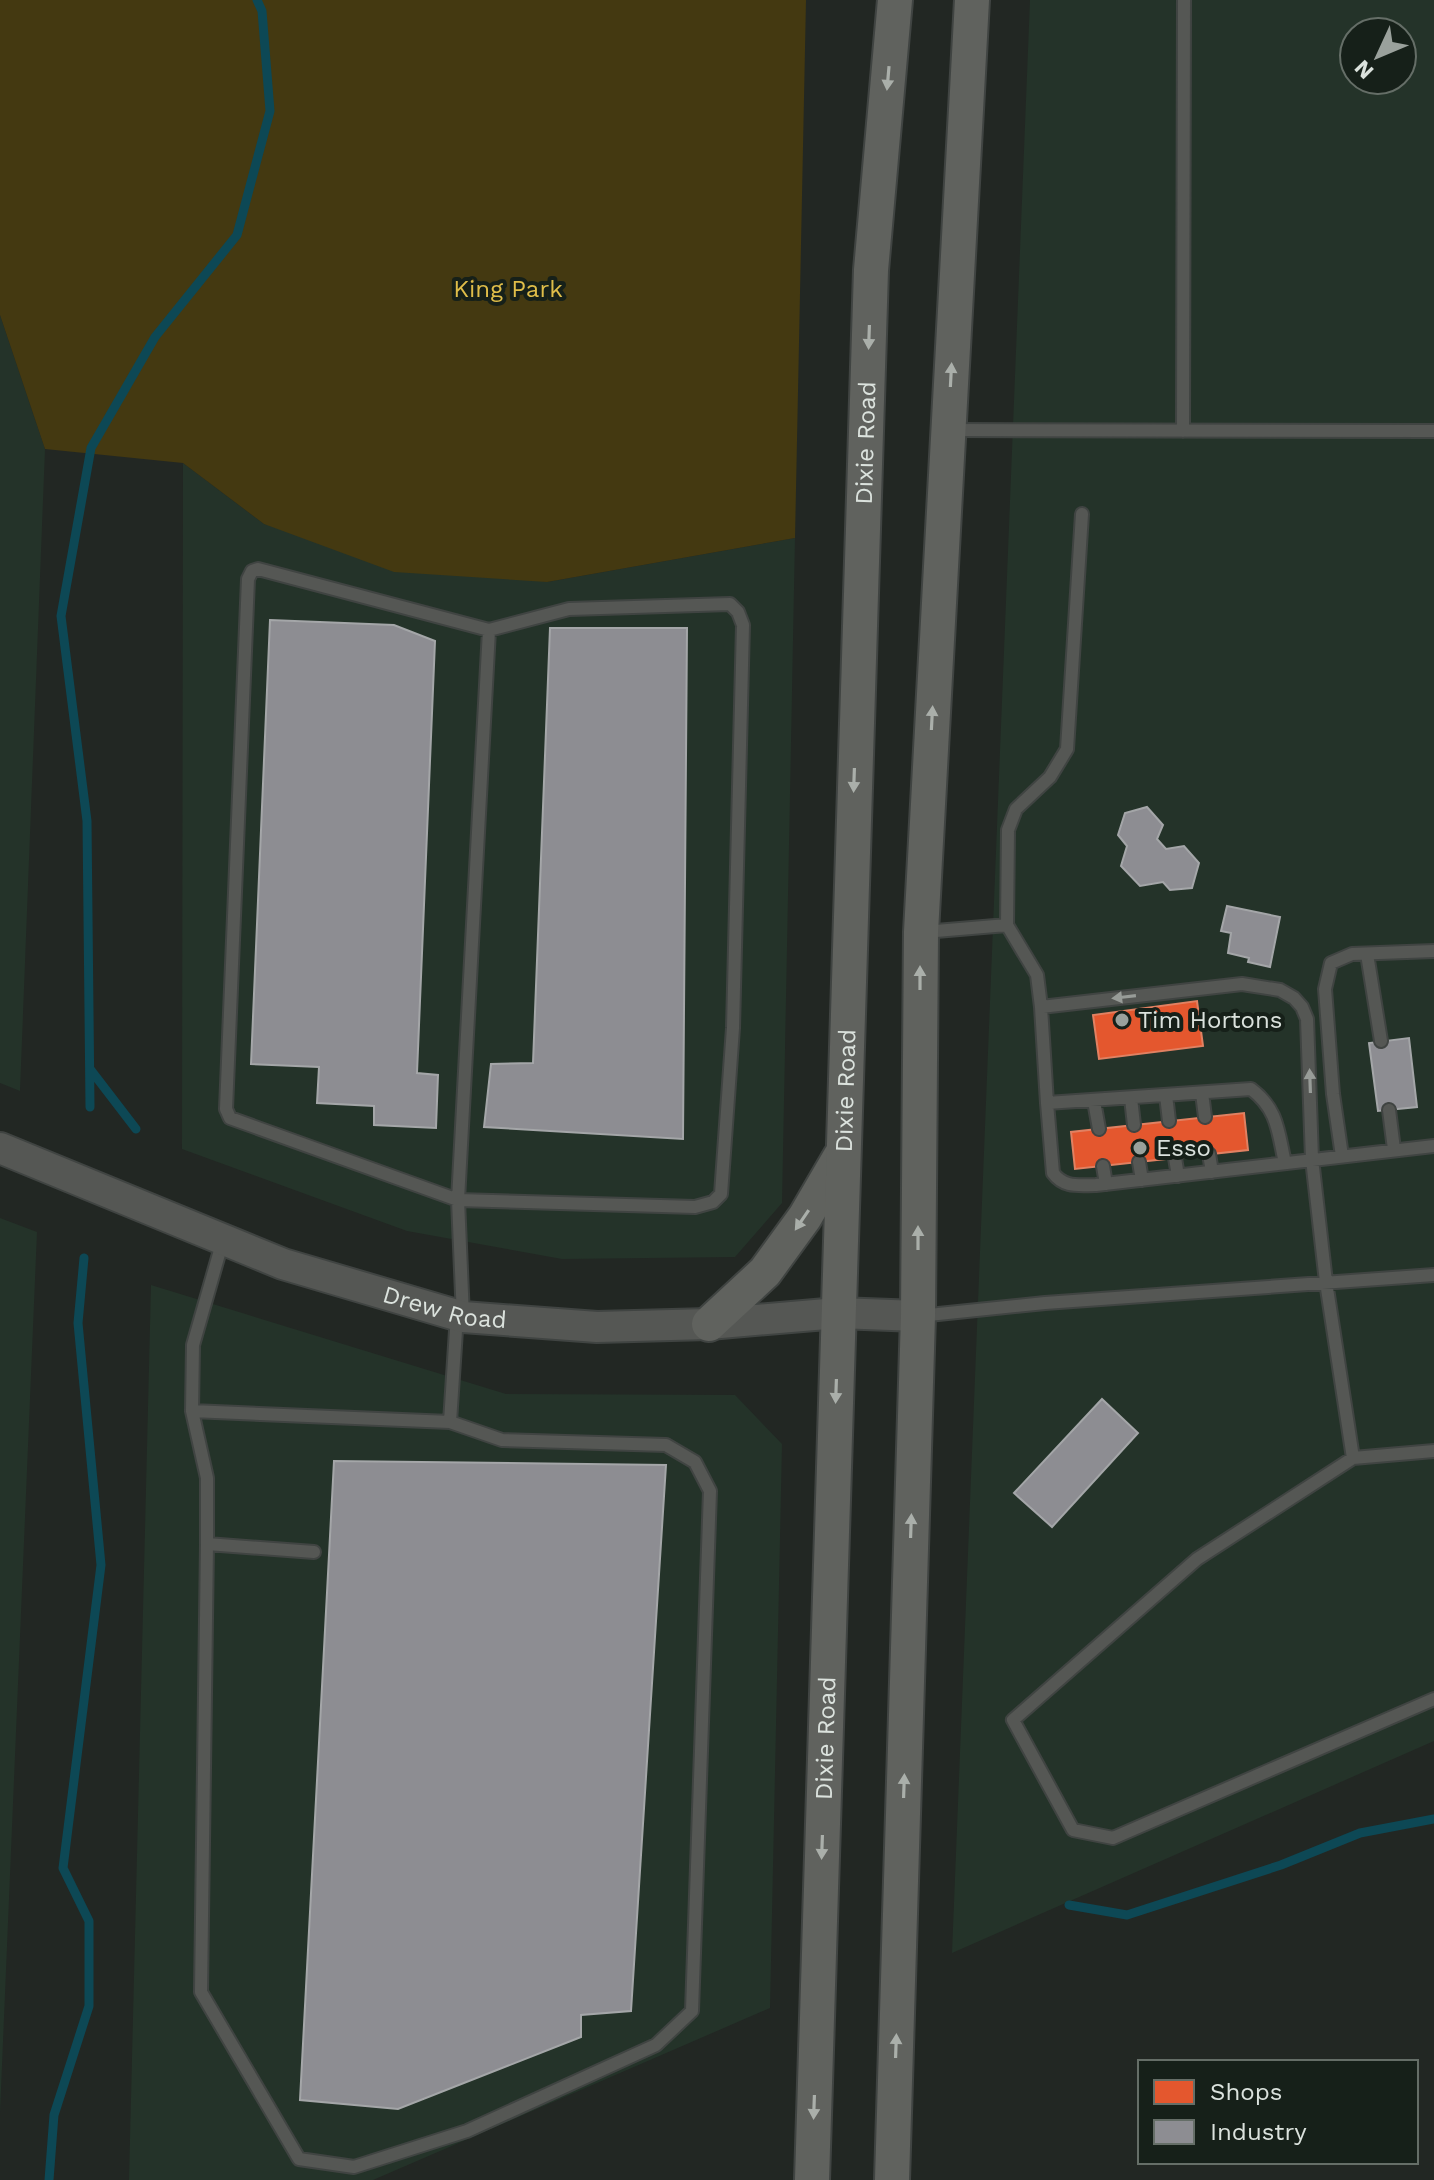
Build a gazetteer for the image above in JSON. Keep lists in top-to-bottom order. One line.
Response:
{"streets":{"main road":["Dixie Road"],"street":["Drew Road"]},"crossings":[["Dixie Road","Drew Road"]],"parks":["King Park"],"places":["Tim Hortons","Esso"],"legend":["Shops","Industry"],"north":"bottom left"}
